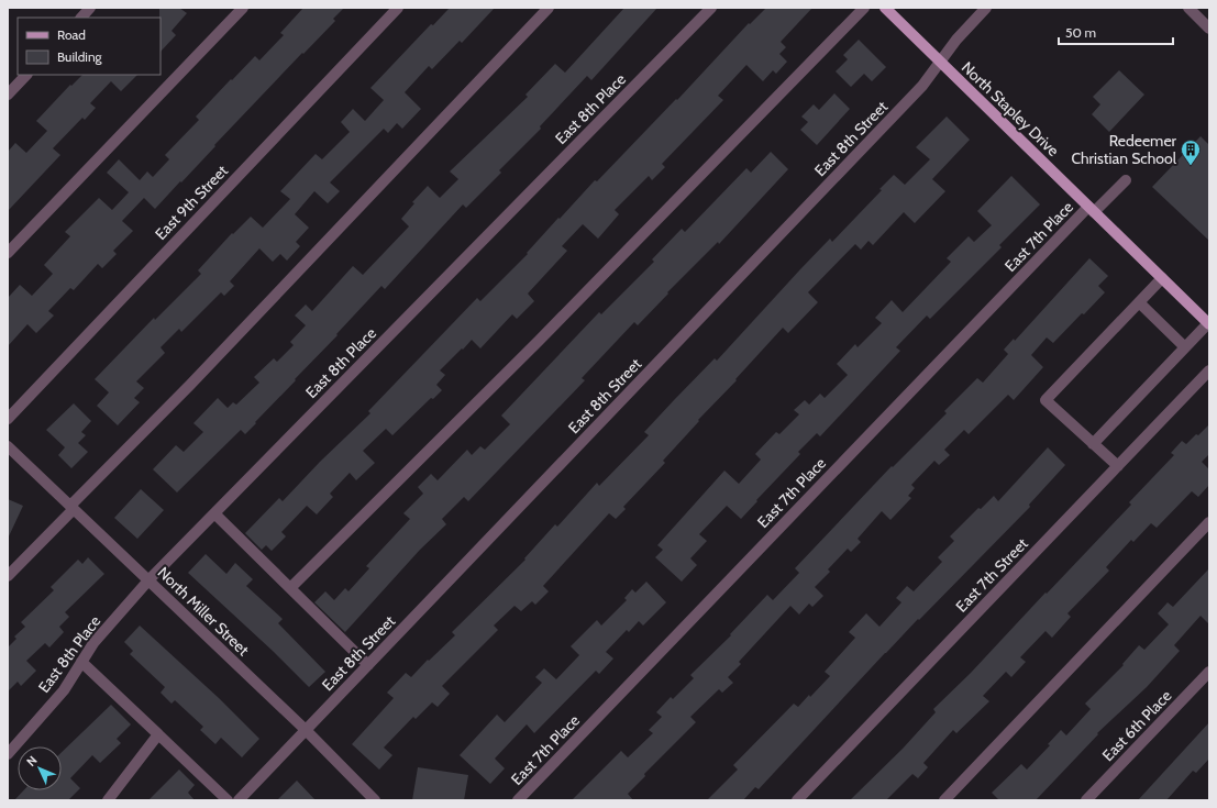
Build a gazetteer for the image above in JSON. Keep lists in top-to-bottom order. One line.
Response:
{"streets":{"main road":["North Stapley Drive"],"street":["East 8th Place","East 8th Street","East 9th Street","East 7th Place","East 7th Street","North Miller Street","East 6th Place"]},"crossings":[["East 8th Place","North Miller Street"],["North Stapley Drive","East 8th Street"],["North Stapley Drive","East 7th Place"],["East 8th Street","North Miller Street"]],"places":{"building":["Redeemer Christian School"]},"legend":["Road","Building"],"scale_bar":"50 m","north":"top left"}
